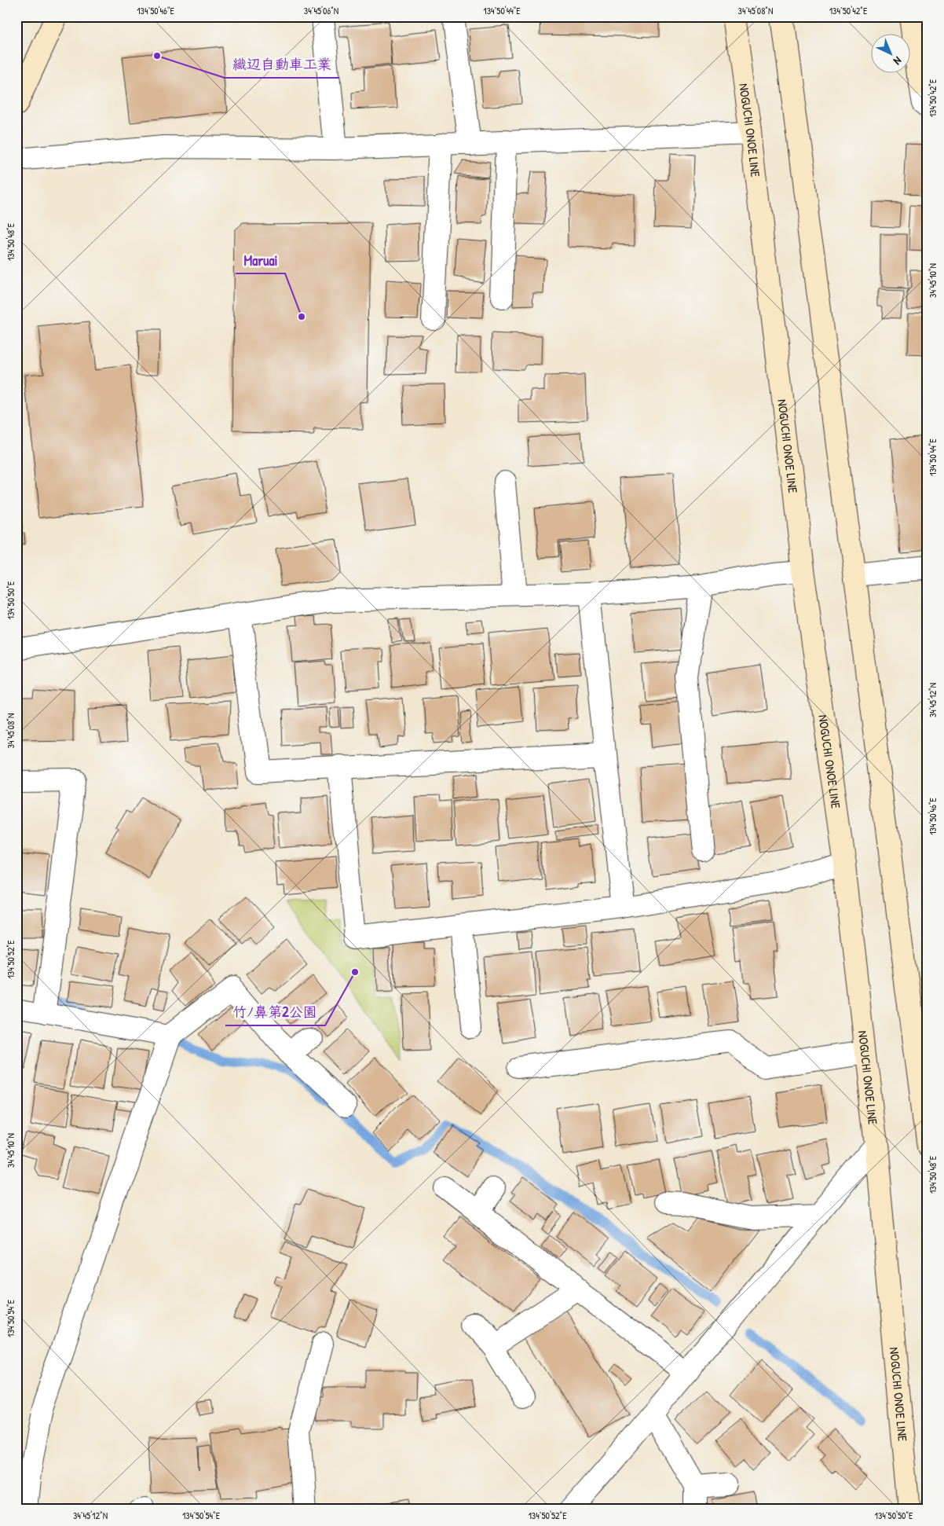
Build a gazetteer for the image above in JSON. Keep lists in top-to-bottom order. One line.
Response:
{"streets":{"main road":["NOGUCHI ONOE LINE"]},"places":["織辺自動車工業","Maruai","竹ﾉ鼻第2公園"],"north":"bottom right","coordinates":["134°50'46\"E","34°45'06\"N","134°50'44\"E","34°45'08\"N","134°50'42\"E","134°50'48\"E","34°45'10\"N","134°50'50\"E","34°45'12\"N","134°50'52\"E","134°50'54\"E"]}
